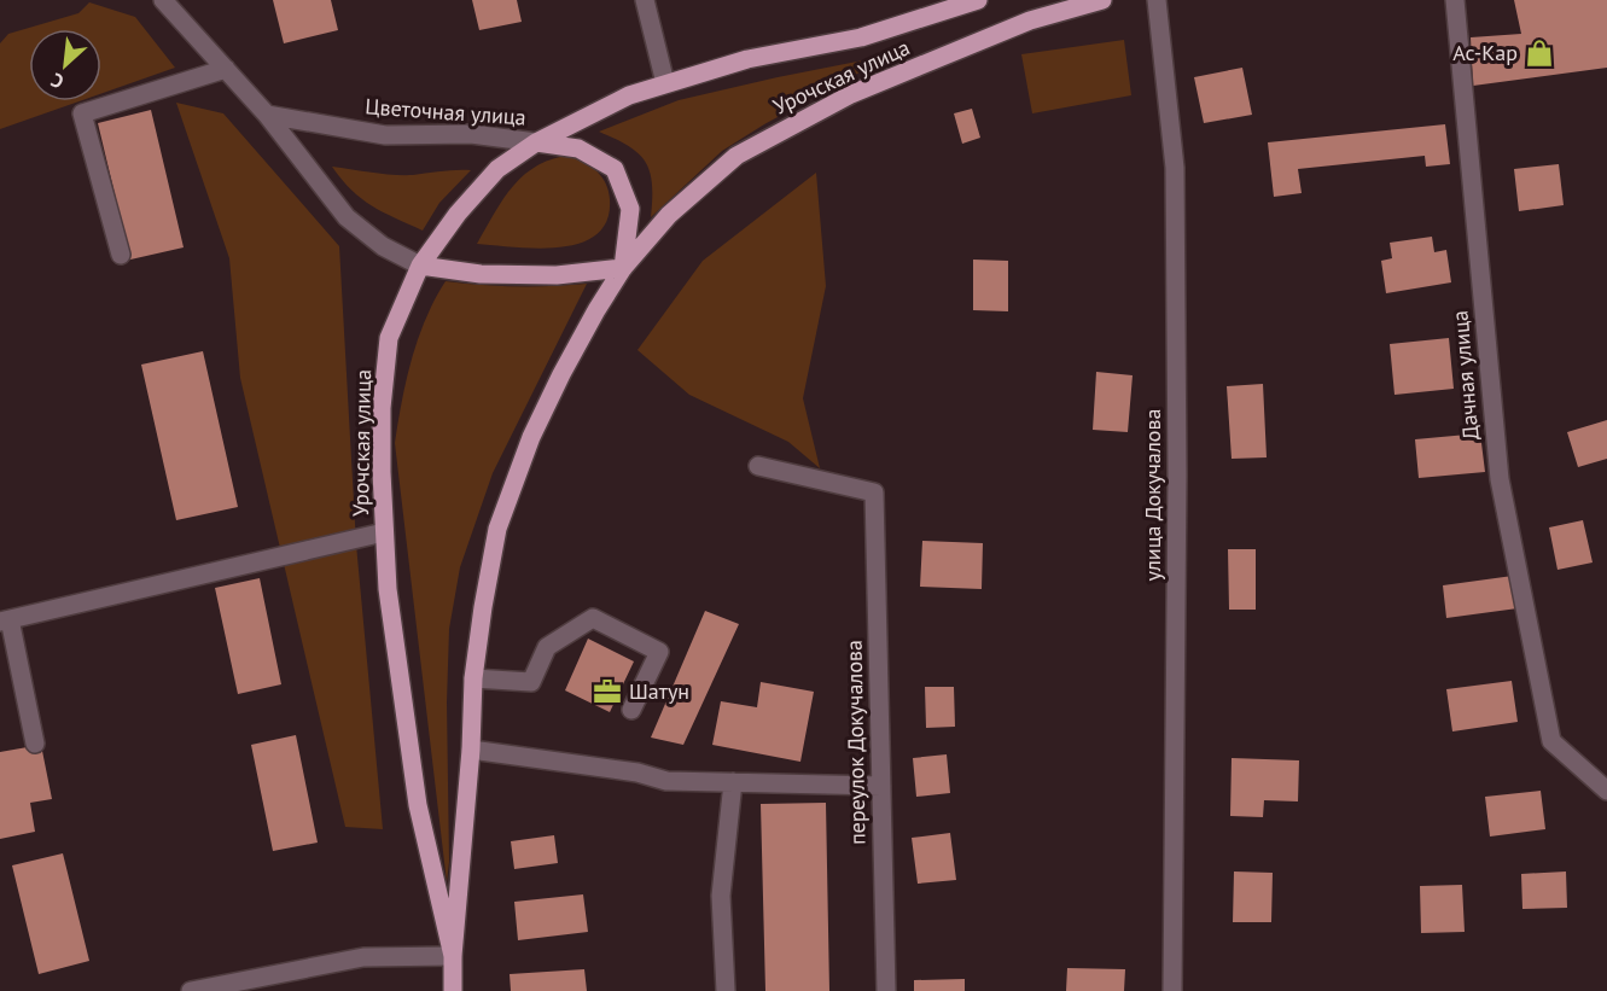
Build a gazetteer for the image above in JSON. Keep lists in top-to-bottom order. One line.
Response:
{"streets":{"main road":["Урочская улица"],"street":["Цветочная улица","Дачная улица","улица Докучалова","переулок Докучалова"]},"crossings":[["Урочская улица","Цветочная улица"]],"places":{"shop":["Ас-Кар"],"office":["Шатун"]},"north":"bottom left"}
